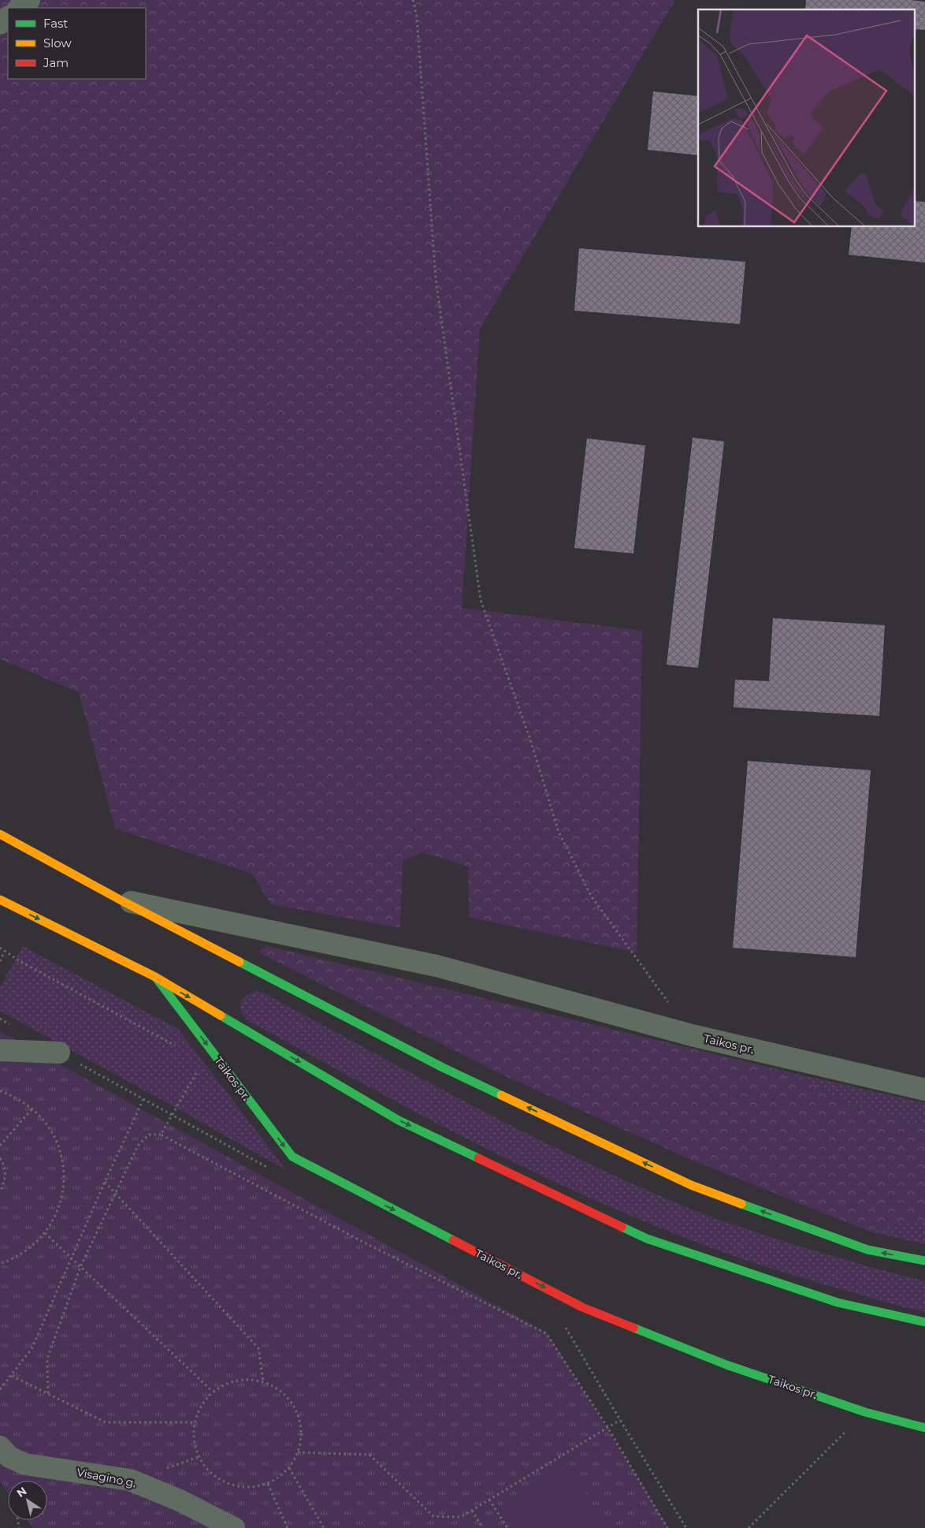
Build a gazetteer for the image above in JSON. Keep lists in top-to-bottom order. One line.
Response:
{"streets":{"main road":["Taikos pr."],"street":["Visagino g."]},"legend":["Fast","Slow","Jam"],"north":"top left"}
